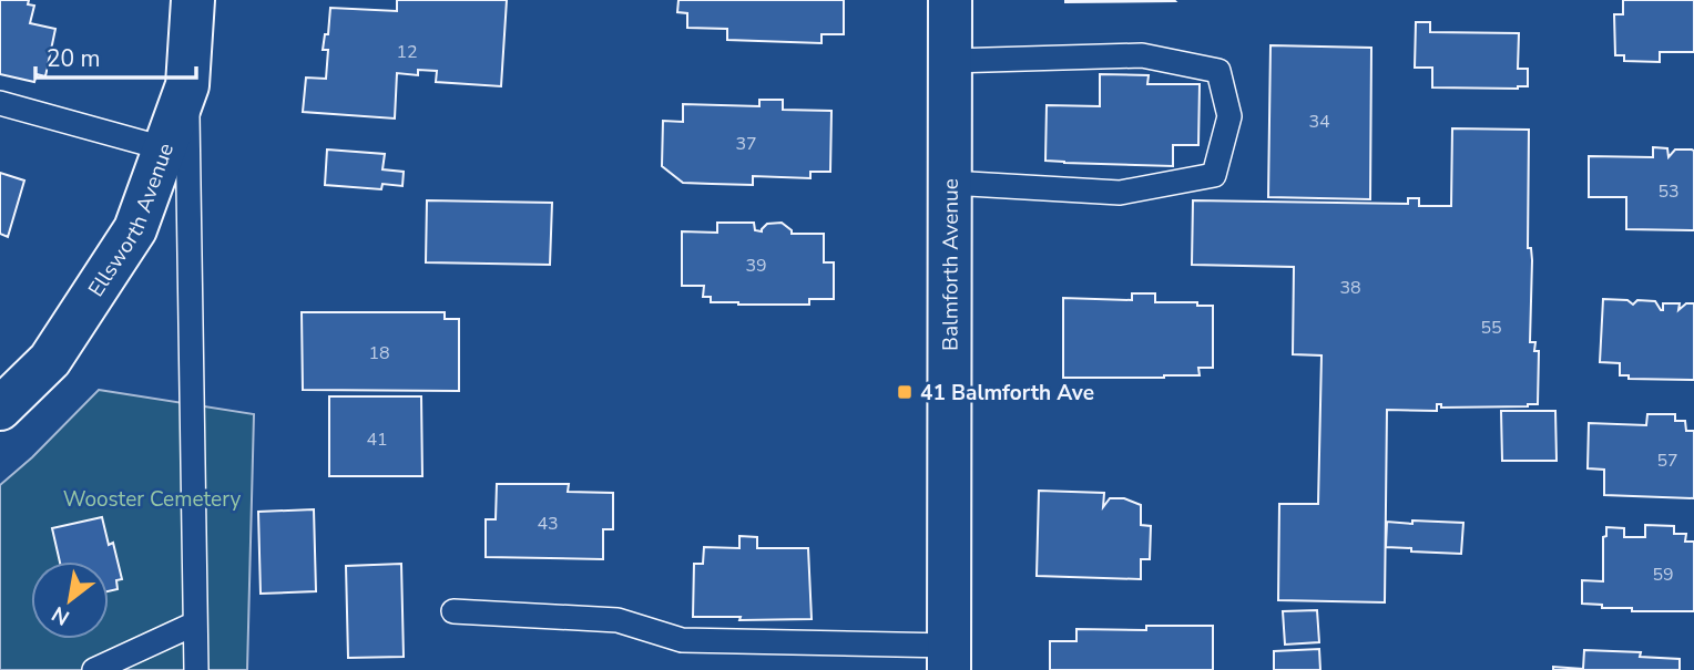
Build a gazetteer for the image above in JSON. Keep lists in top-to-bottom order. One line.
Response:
{"streets":{"street":["Ellsworth Avenue","Balmforth Avenue"]},"parks":["Wooster Cemetery"],"places":{"transit":["41 Balmforth Ave"]},"house_numbers":["12","34","37","53","39","38","55","18","41","57","43","59"],"scale_bar":"20 m","north":"bottom left"}
